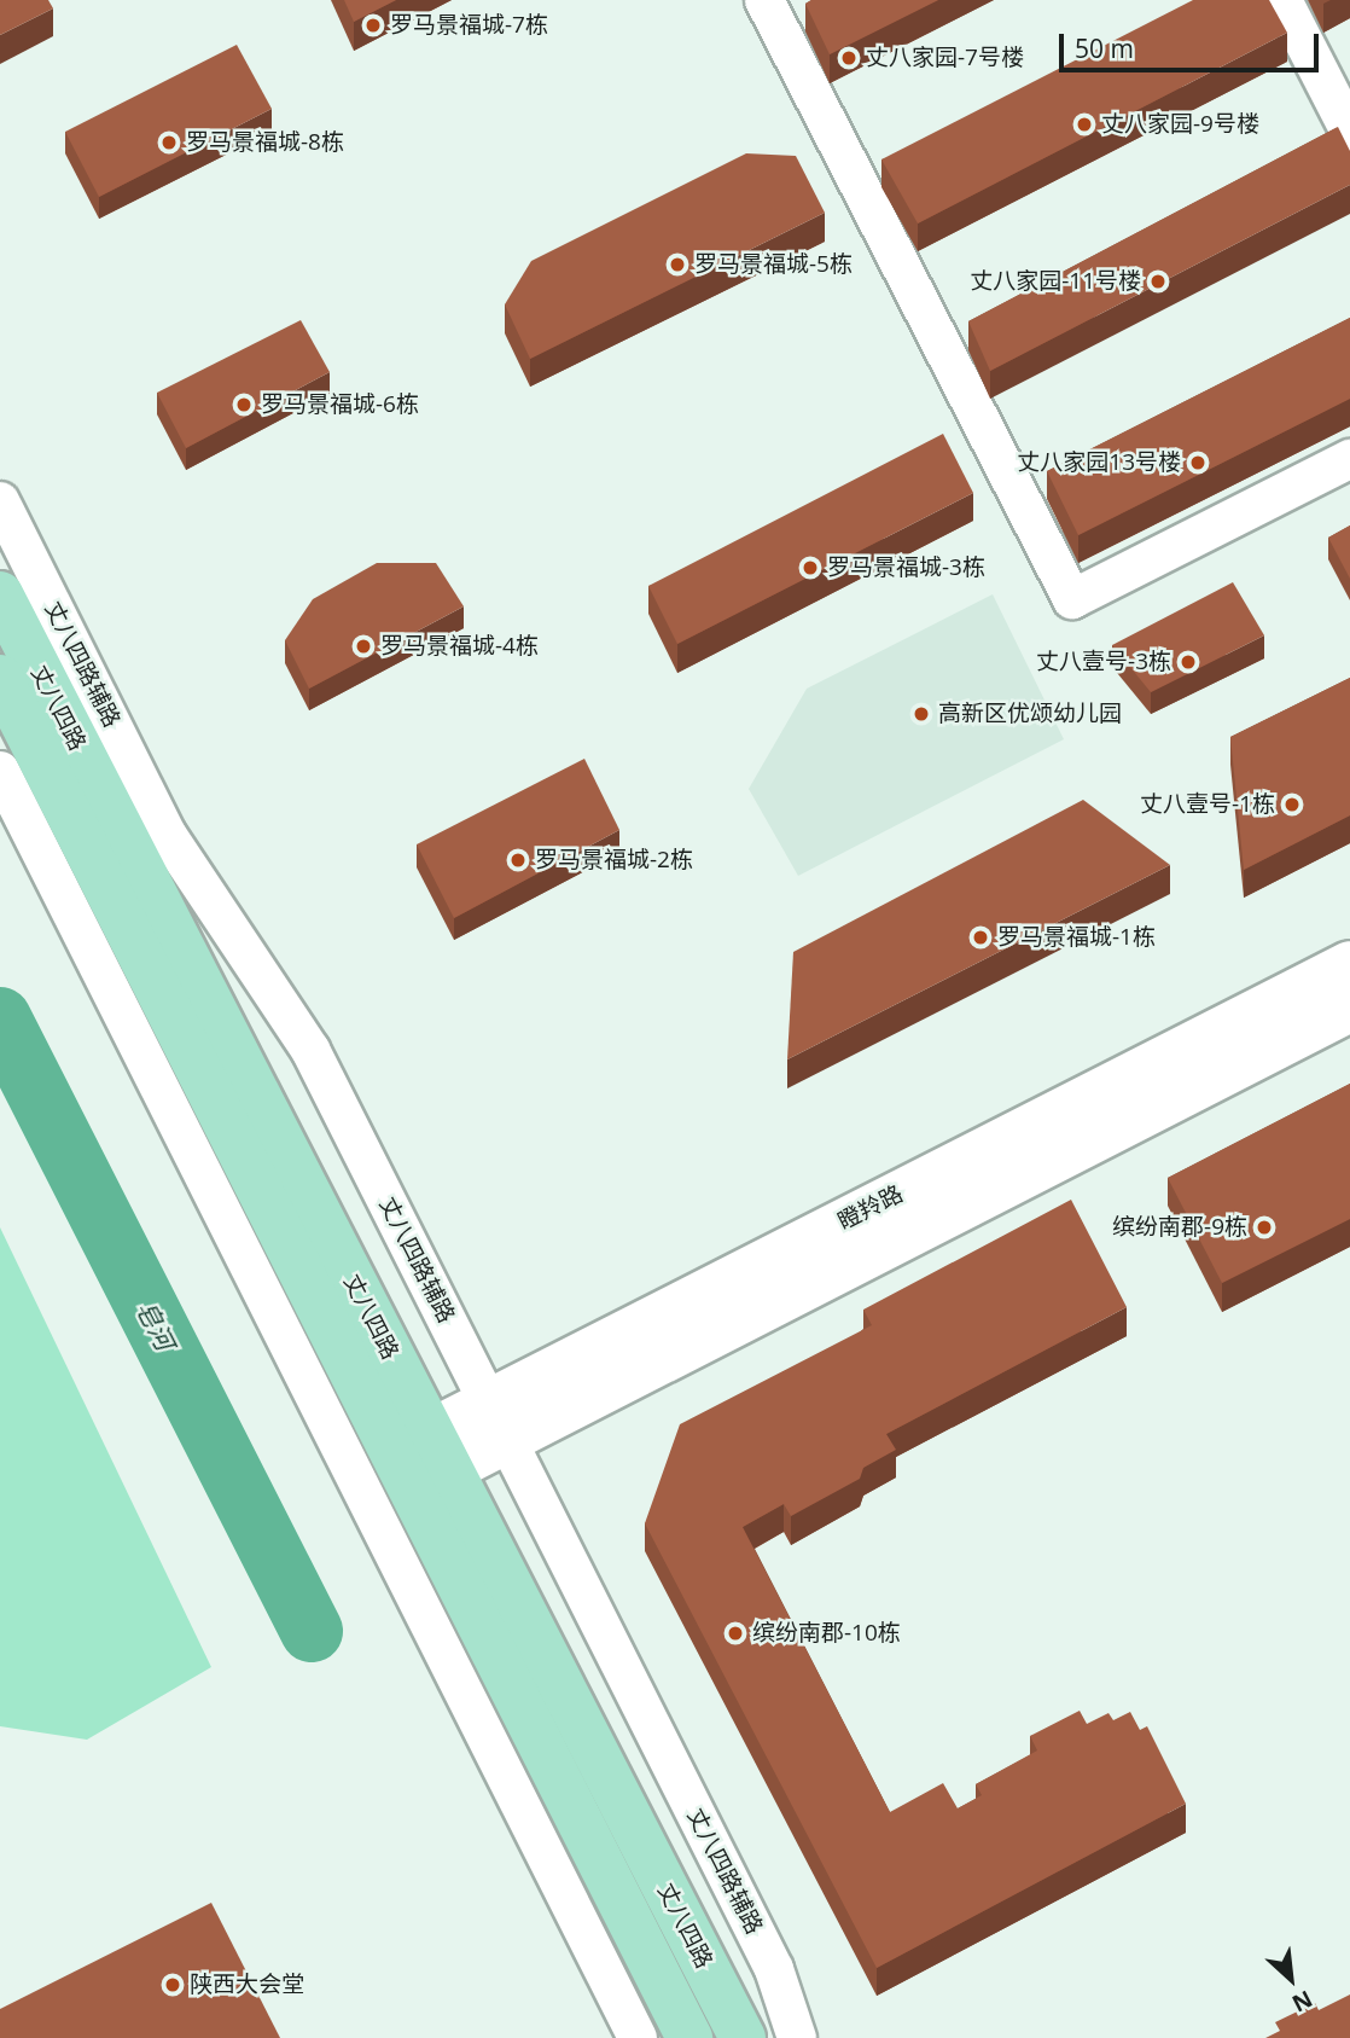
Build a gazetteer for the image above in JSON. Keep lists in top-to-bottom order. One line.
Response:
{"streets":{"main road":["丈八四路"],"street":["丈八四路辅路","瞪羚路"]},"crossings":[["丈八四路辅路","瞪羚路"],["丈八四路","瞪羚路"]],"water":["皂河"],"places":["罗马景福城-7栋","丈八家园-7号楼","丈八家园-9号楼","罗马景福城-8栋","罗马景福城-5栋","丈八家园-11号楼","罗马景福城-6栋","丈八家园13号楼","罗马景福城-3栋","罗马景福城-4栋","丈八壹号-3栋","高新区优颂幼儿园","丈八壹号-1栋","罗马景福城-2栋","罗马景福城-1栋","缤纷南郡-9栋","缤纷南郡-10栋","陕西大会堂"],"scale_bar":"50 m","north":"bottom right"}
